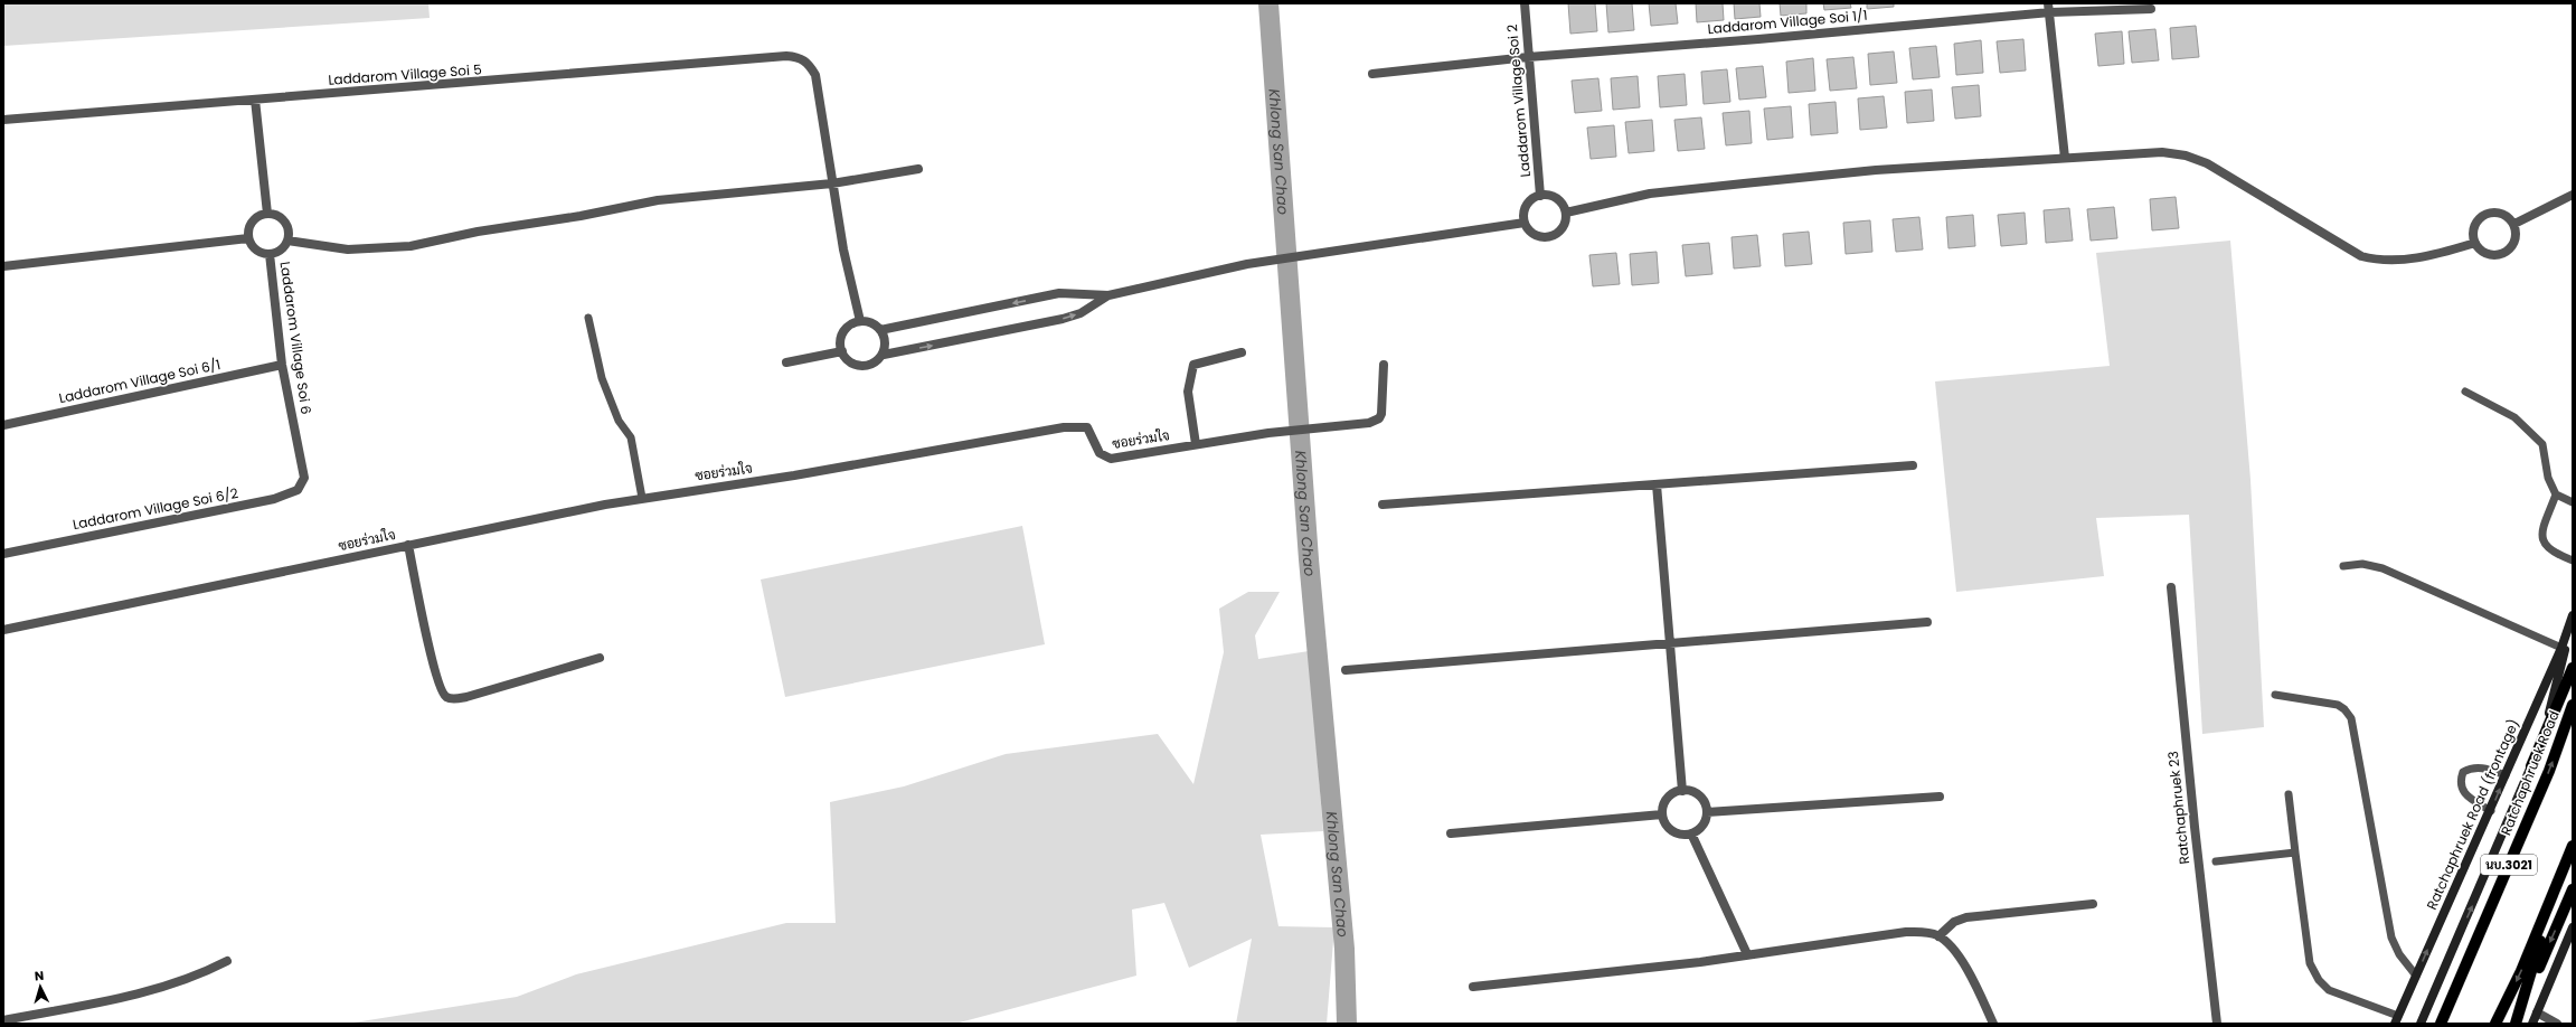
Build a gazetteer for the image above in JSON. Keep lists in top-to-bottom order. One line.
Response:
{"streets":{"main road":["Ratchaphruek Road","Ratchaphruek Road (frontage)","นบ.3021"],"street":["Laddarom Village Soi 1/1","Laddarom Village Soi 5","Laddarom Village Soi 2","Laddarom Village Soi 6","Laddarom Village Soi 6/1","ซอยร่วมใจ","Laddarom Village Soi 6/2","Ratchaphruek 23"]},"crossings":[["Laddarom Village Soi 1/1","Laddarom Village Soi 2"],["Laddarom Village Soi 6","Laddarom Village Soi 6/1"],["Laddarom Village Soi 6","Laddarom Village Soi 6/2"]],"water":["Khlong San Chao"],"north":"top"}
